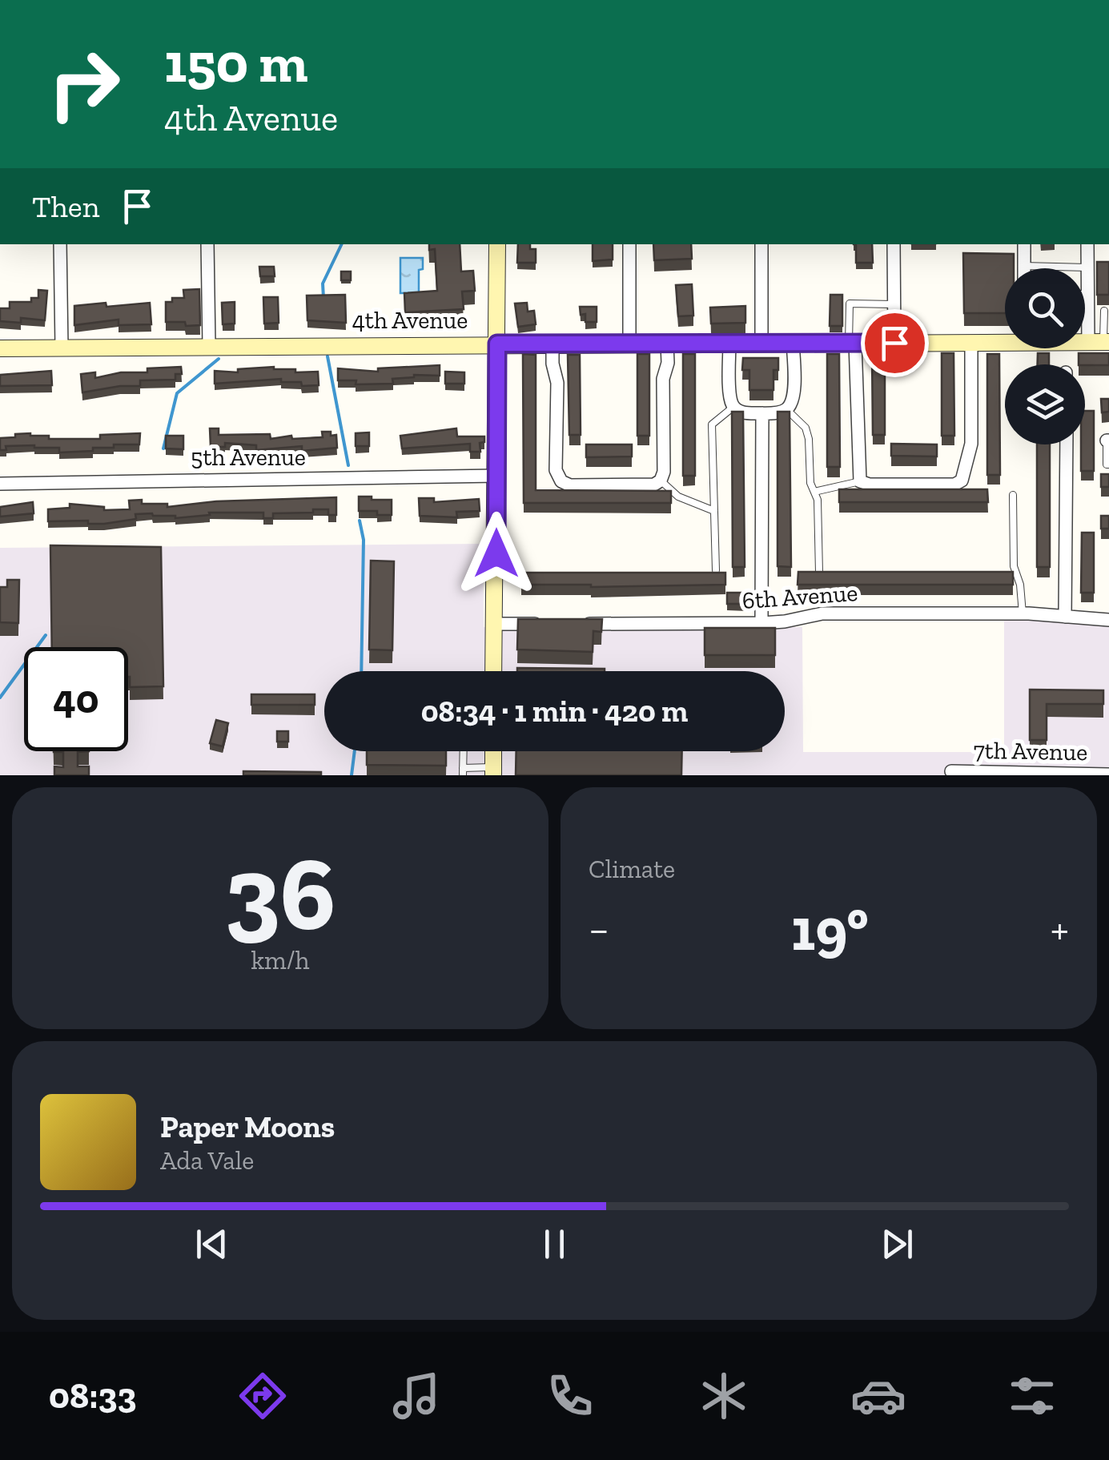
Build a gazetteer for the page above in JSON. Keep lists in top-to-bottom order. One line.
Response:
{"streets":{"main road":["4th Avenue"],"street":["5th Avenue","6th Avenue","7th Avenue"]},"page":{"turn":["150 m","4th Avenue"],"then":"Then","limit":"40","trip":"08:34 · 1 min · 420 m","tile":[["36","km/h"],"Climate"],"heat":["−","19°","+"],"song":["Paper Moons","Ada Vale"],"tabs":"08:33"}}
